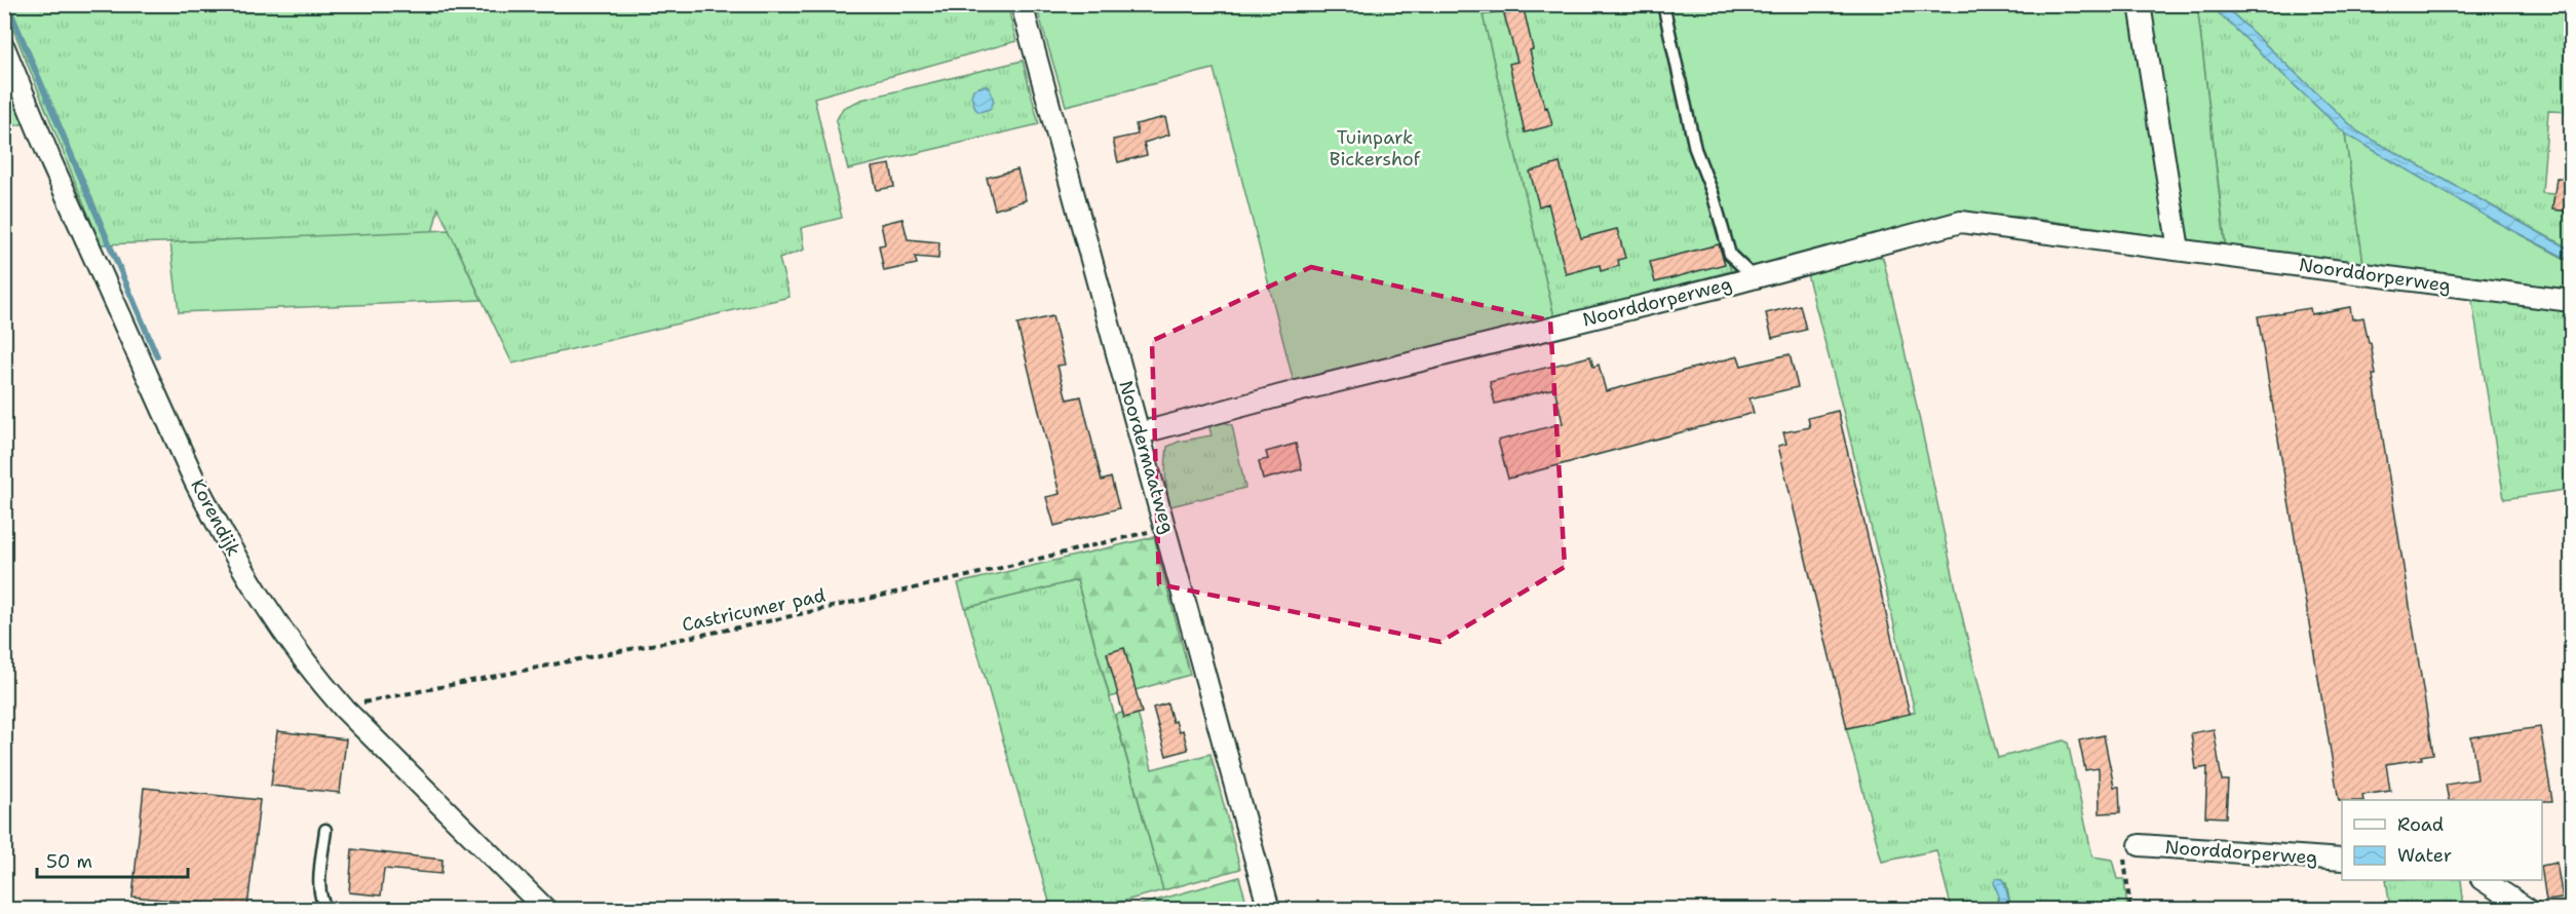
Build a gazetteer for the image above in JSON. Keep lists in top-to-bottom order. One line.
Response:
{"streets":{"street":["Noorddorperweg","Noordermaatweg","Korendijk"],"path":["Castricumer pad"]},"crossings":[["Noorddorperweg","Noordermaatweg"],["Noordermaatweg","Castricumer pad"],["Korendijk","Castricumer pad"]],"parks":["Tuinpark Bickershof"],"legend":["Road","Water"],"scale_bar":"50 m"}
